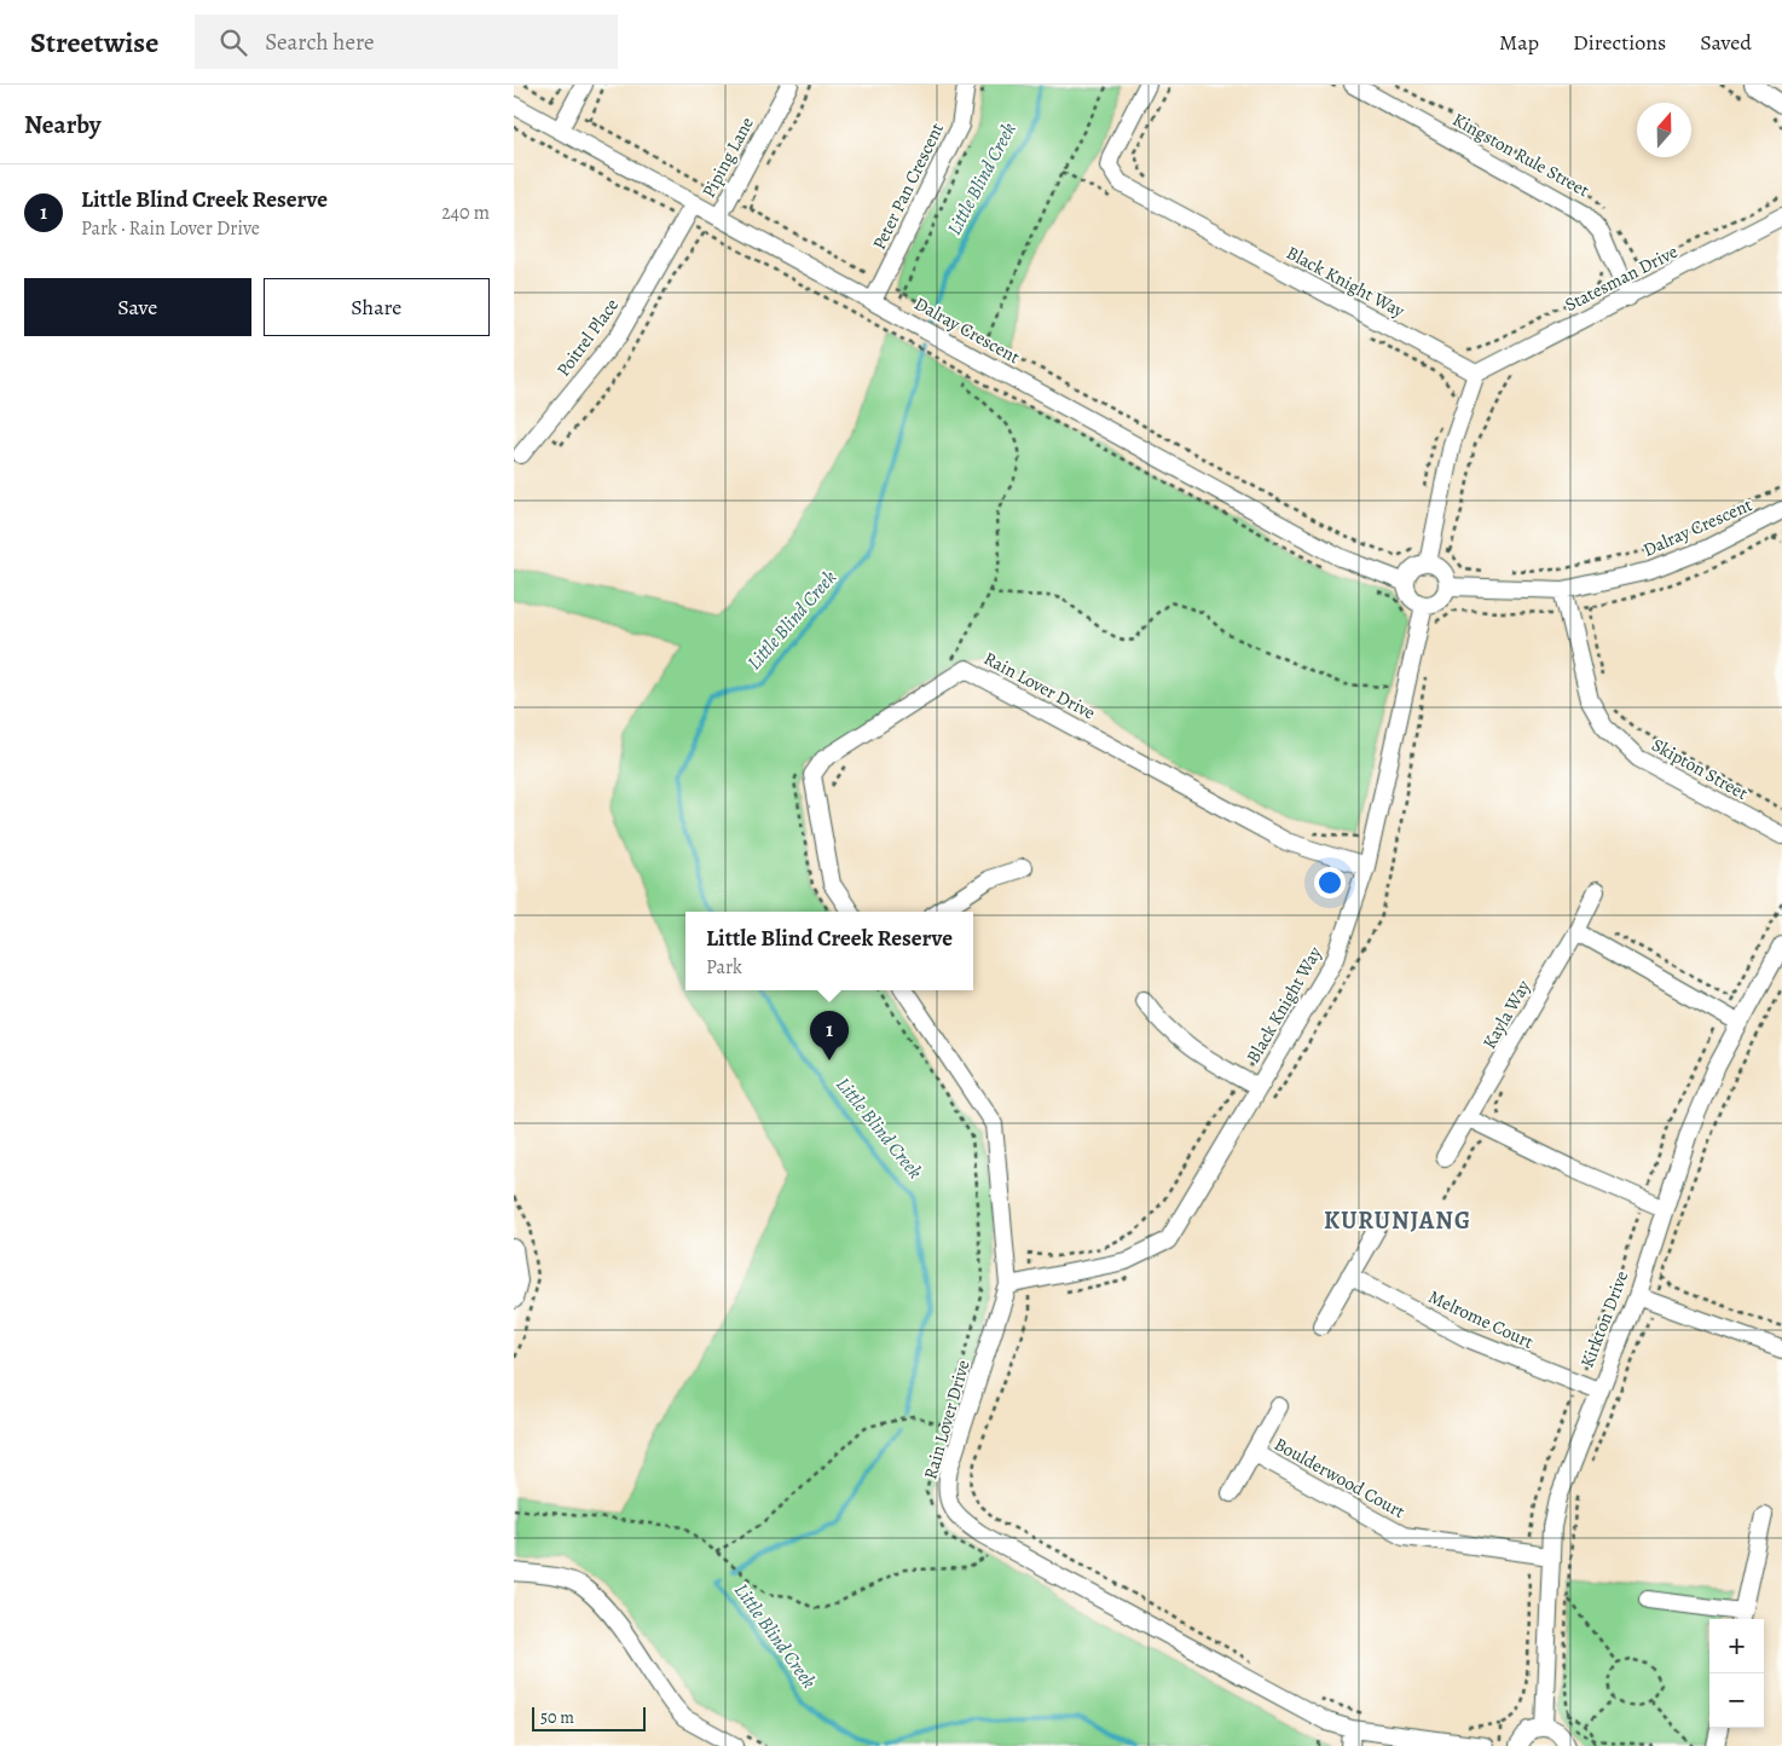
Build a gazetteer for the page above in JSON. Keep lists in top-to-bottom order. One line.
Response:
{"streets":{"street":["Kingston Rule Street","Piping Lane","Peter Pan Crescent","Statesman Drive","Black Knight Way","Dalray Crescent","Poitrel Place","Rain Lover Drive","Skipton Street","Kayla Way","Melrome Court","Kirkton Drive","Boulderwood Court"]},"crossings":[["Kingston Rule Street","Statesman Drive"],["Piping Lane","Dalray Crescent"],["Peter Pan Crescent","Dalray Crescent"],["Statesman Drive","Black Knight Way"],["Black Knight Way","Rain Lover Drive"],["Dalray Crescent","Poitrel Place"],["Dalray Crescent","Skipton Street"],["Melrome Court","Kirkton Drive"],["Kirkton Drive","Boulderwood Court"]],"districts":["KURUNJANG"],"water":["Little Blind Creek"],"scale_bar":"50 m","north":"top","page":{"header":"Streetwise","search":"Search here","nav":["Map","Directions","Saved"],"heading":"Nearby","list":[{"mark":"1","name":"Little Blind Creek Reserve","note":"Park · Rain Lover Drive","value":"240 m"}],"buttons":["Save","Share"],"popup":["Little Blind Creek Reserve","Park"],"pins":"1","map_buttons":["+","−"],"scale":"50 m"}}
